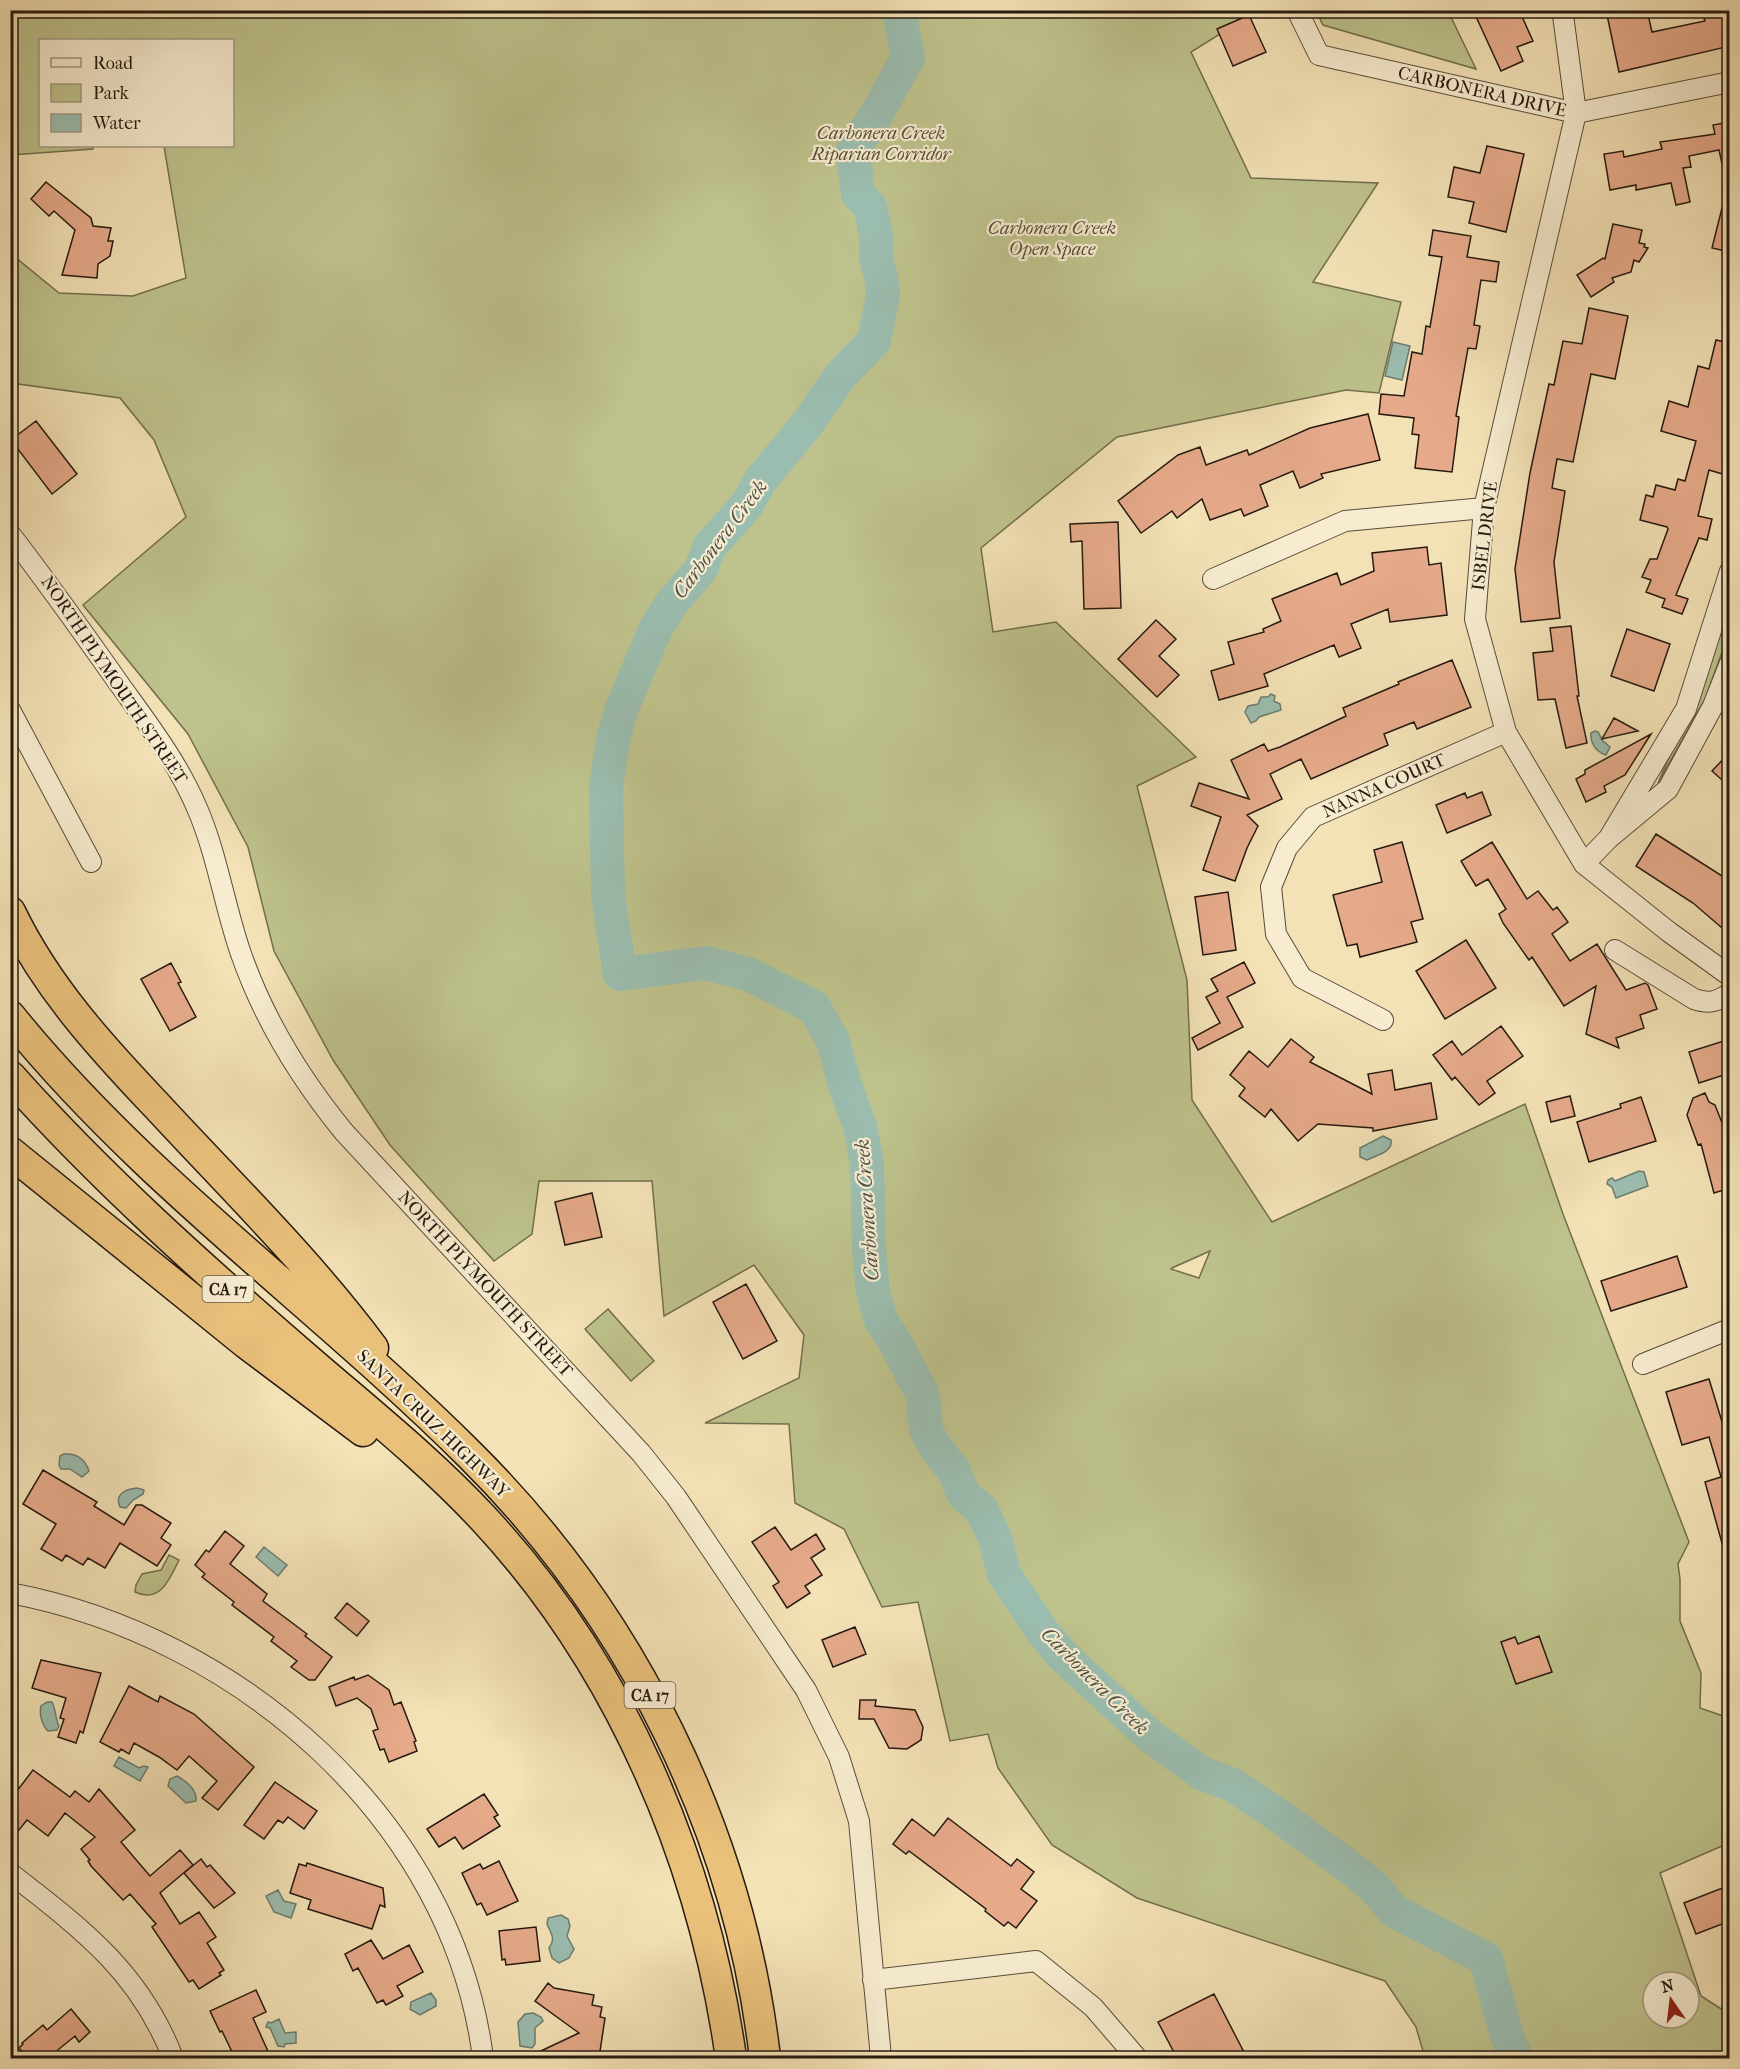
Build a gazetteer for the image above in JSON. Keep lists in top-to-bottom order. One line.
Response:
{"streets":{"highway":["CA 17","SANTA CRUZ HIGHWAY"],"street":["CARBONERA DRIVE","ISBEL DRIVE","NORTH PLYMOUTH STREET","NANNA COURT"]},"crossings":[["CARBONERA DRIVE","ISBEL DRIVE"],["ISBEL DRIVE","NANNA COURT"]],"water":["Carbonera Creek"],"parks":["Carbonera Creek Riparian Corridor","Carbonera Creek Open Space"],"legend":["Road","Park","Water"],"north":"top"}
